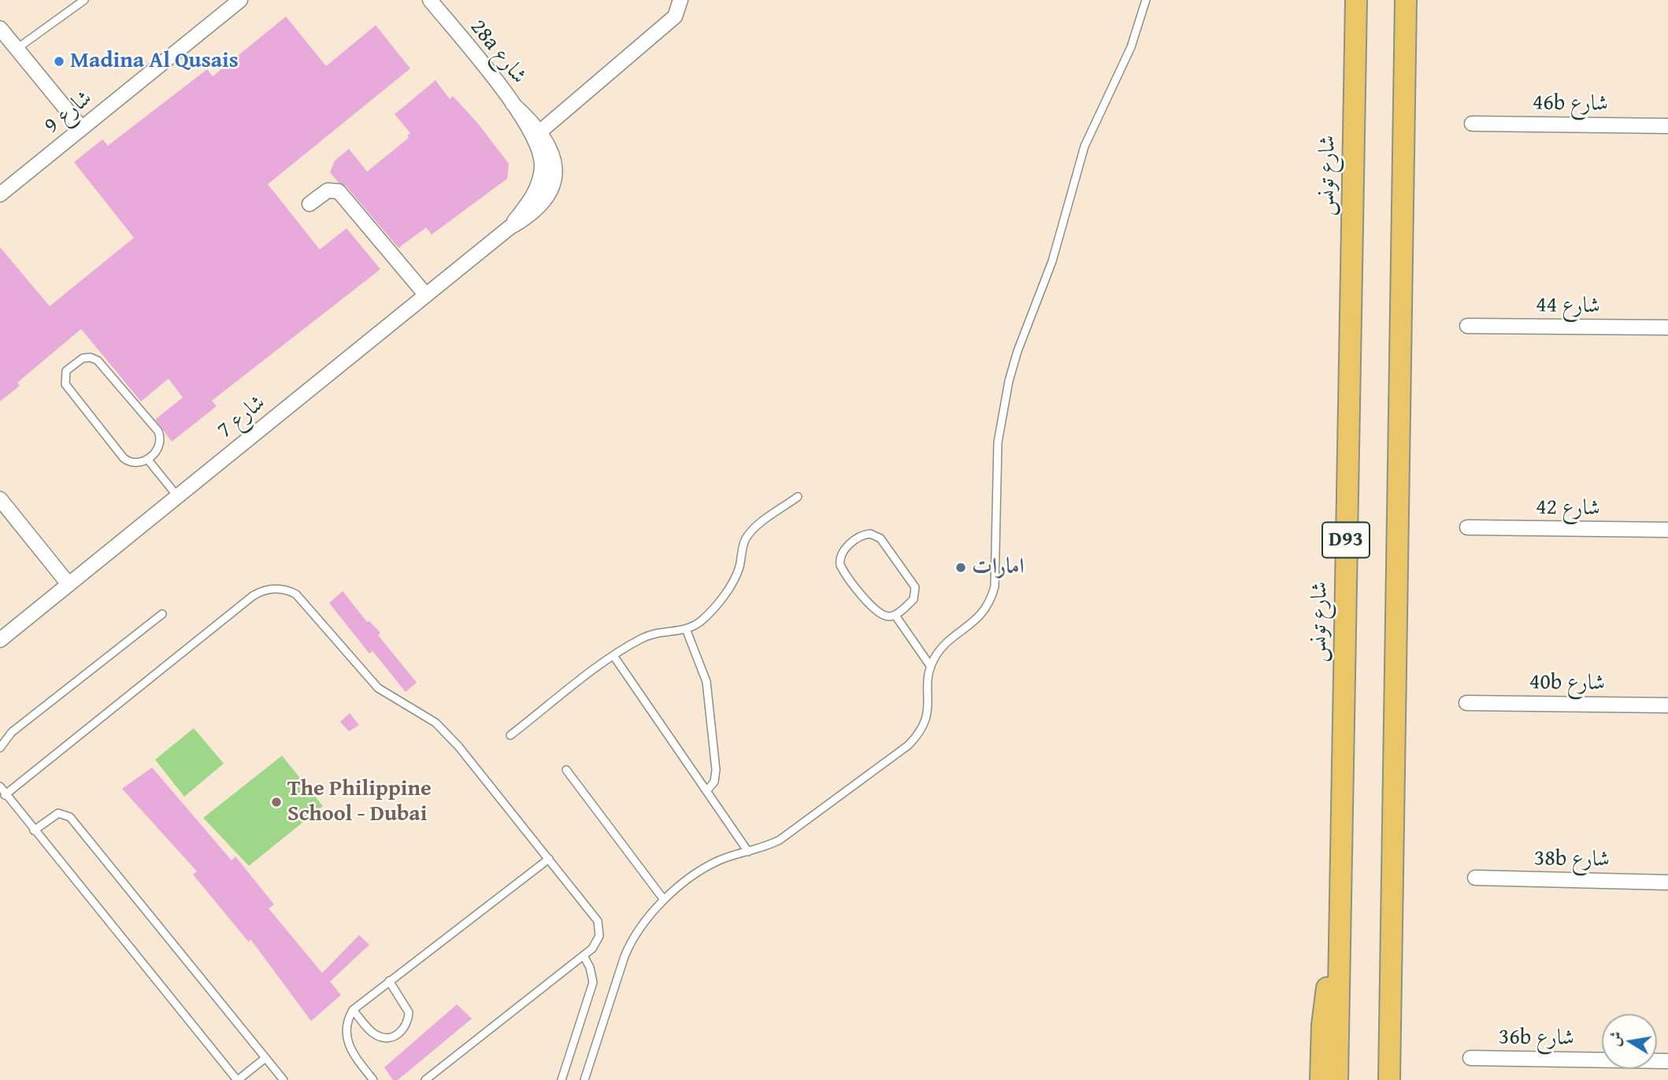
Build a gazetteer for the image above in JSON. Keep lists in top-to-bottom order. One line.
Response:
{"streets":{"main road":["شارع تونس","D93"],"street":["28a شارع","46b شارع","شارع 9","شارع 44","شارع 7","شارع 42","40b شارع","38b شارع","36b شارع"]},"crossings":[["28a شارع","شارع 7"]],"places":["Madina Al Qusais","امارات","The Philippine School - Dubai"],"north":"left"}
